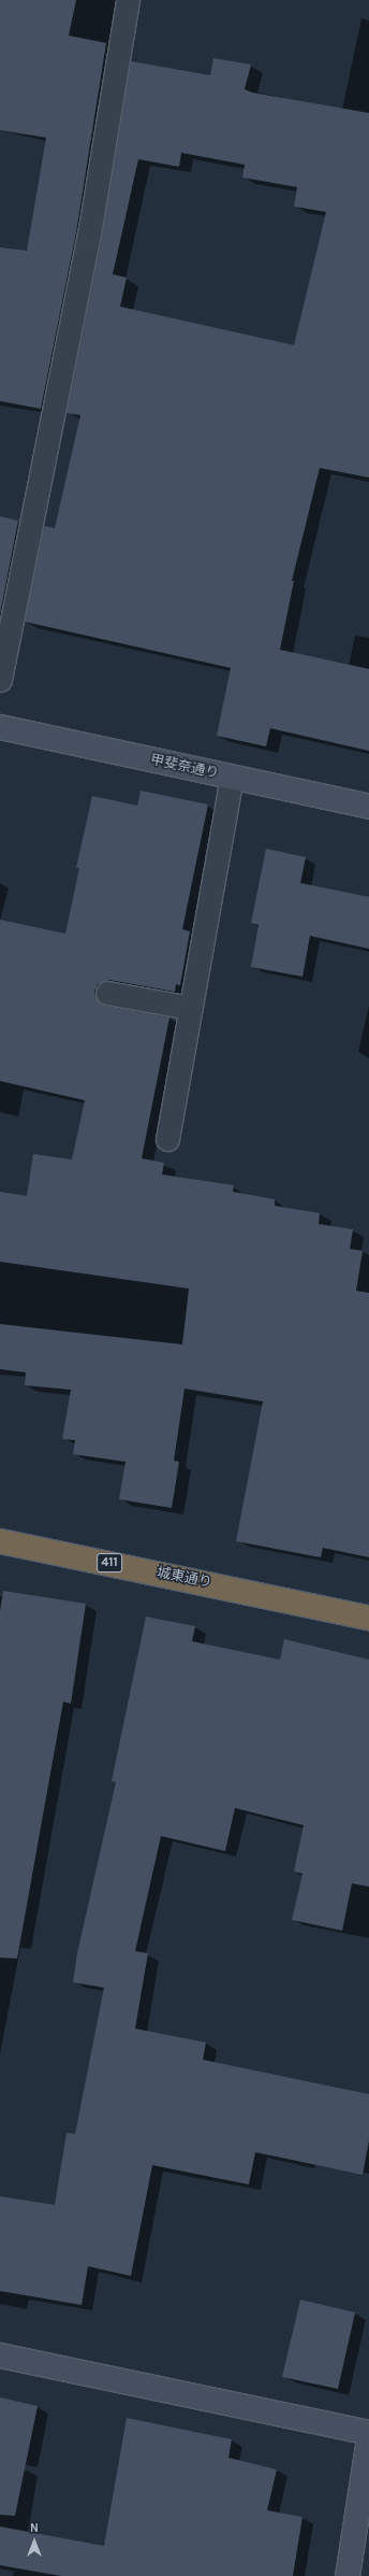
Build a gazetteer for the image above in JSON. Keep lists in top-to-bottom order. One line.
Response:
{"streets":{"highway":["411","城東通り"],"street":["甲斐奈通り"]},"north":"top"}
